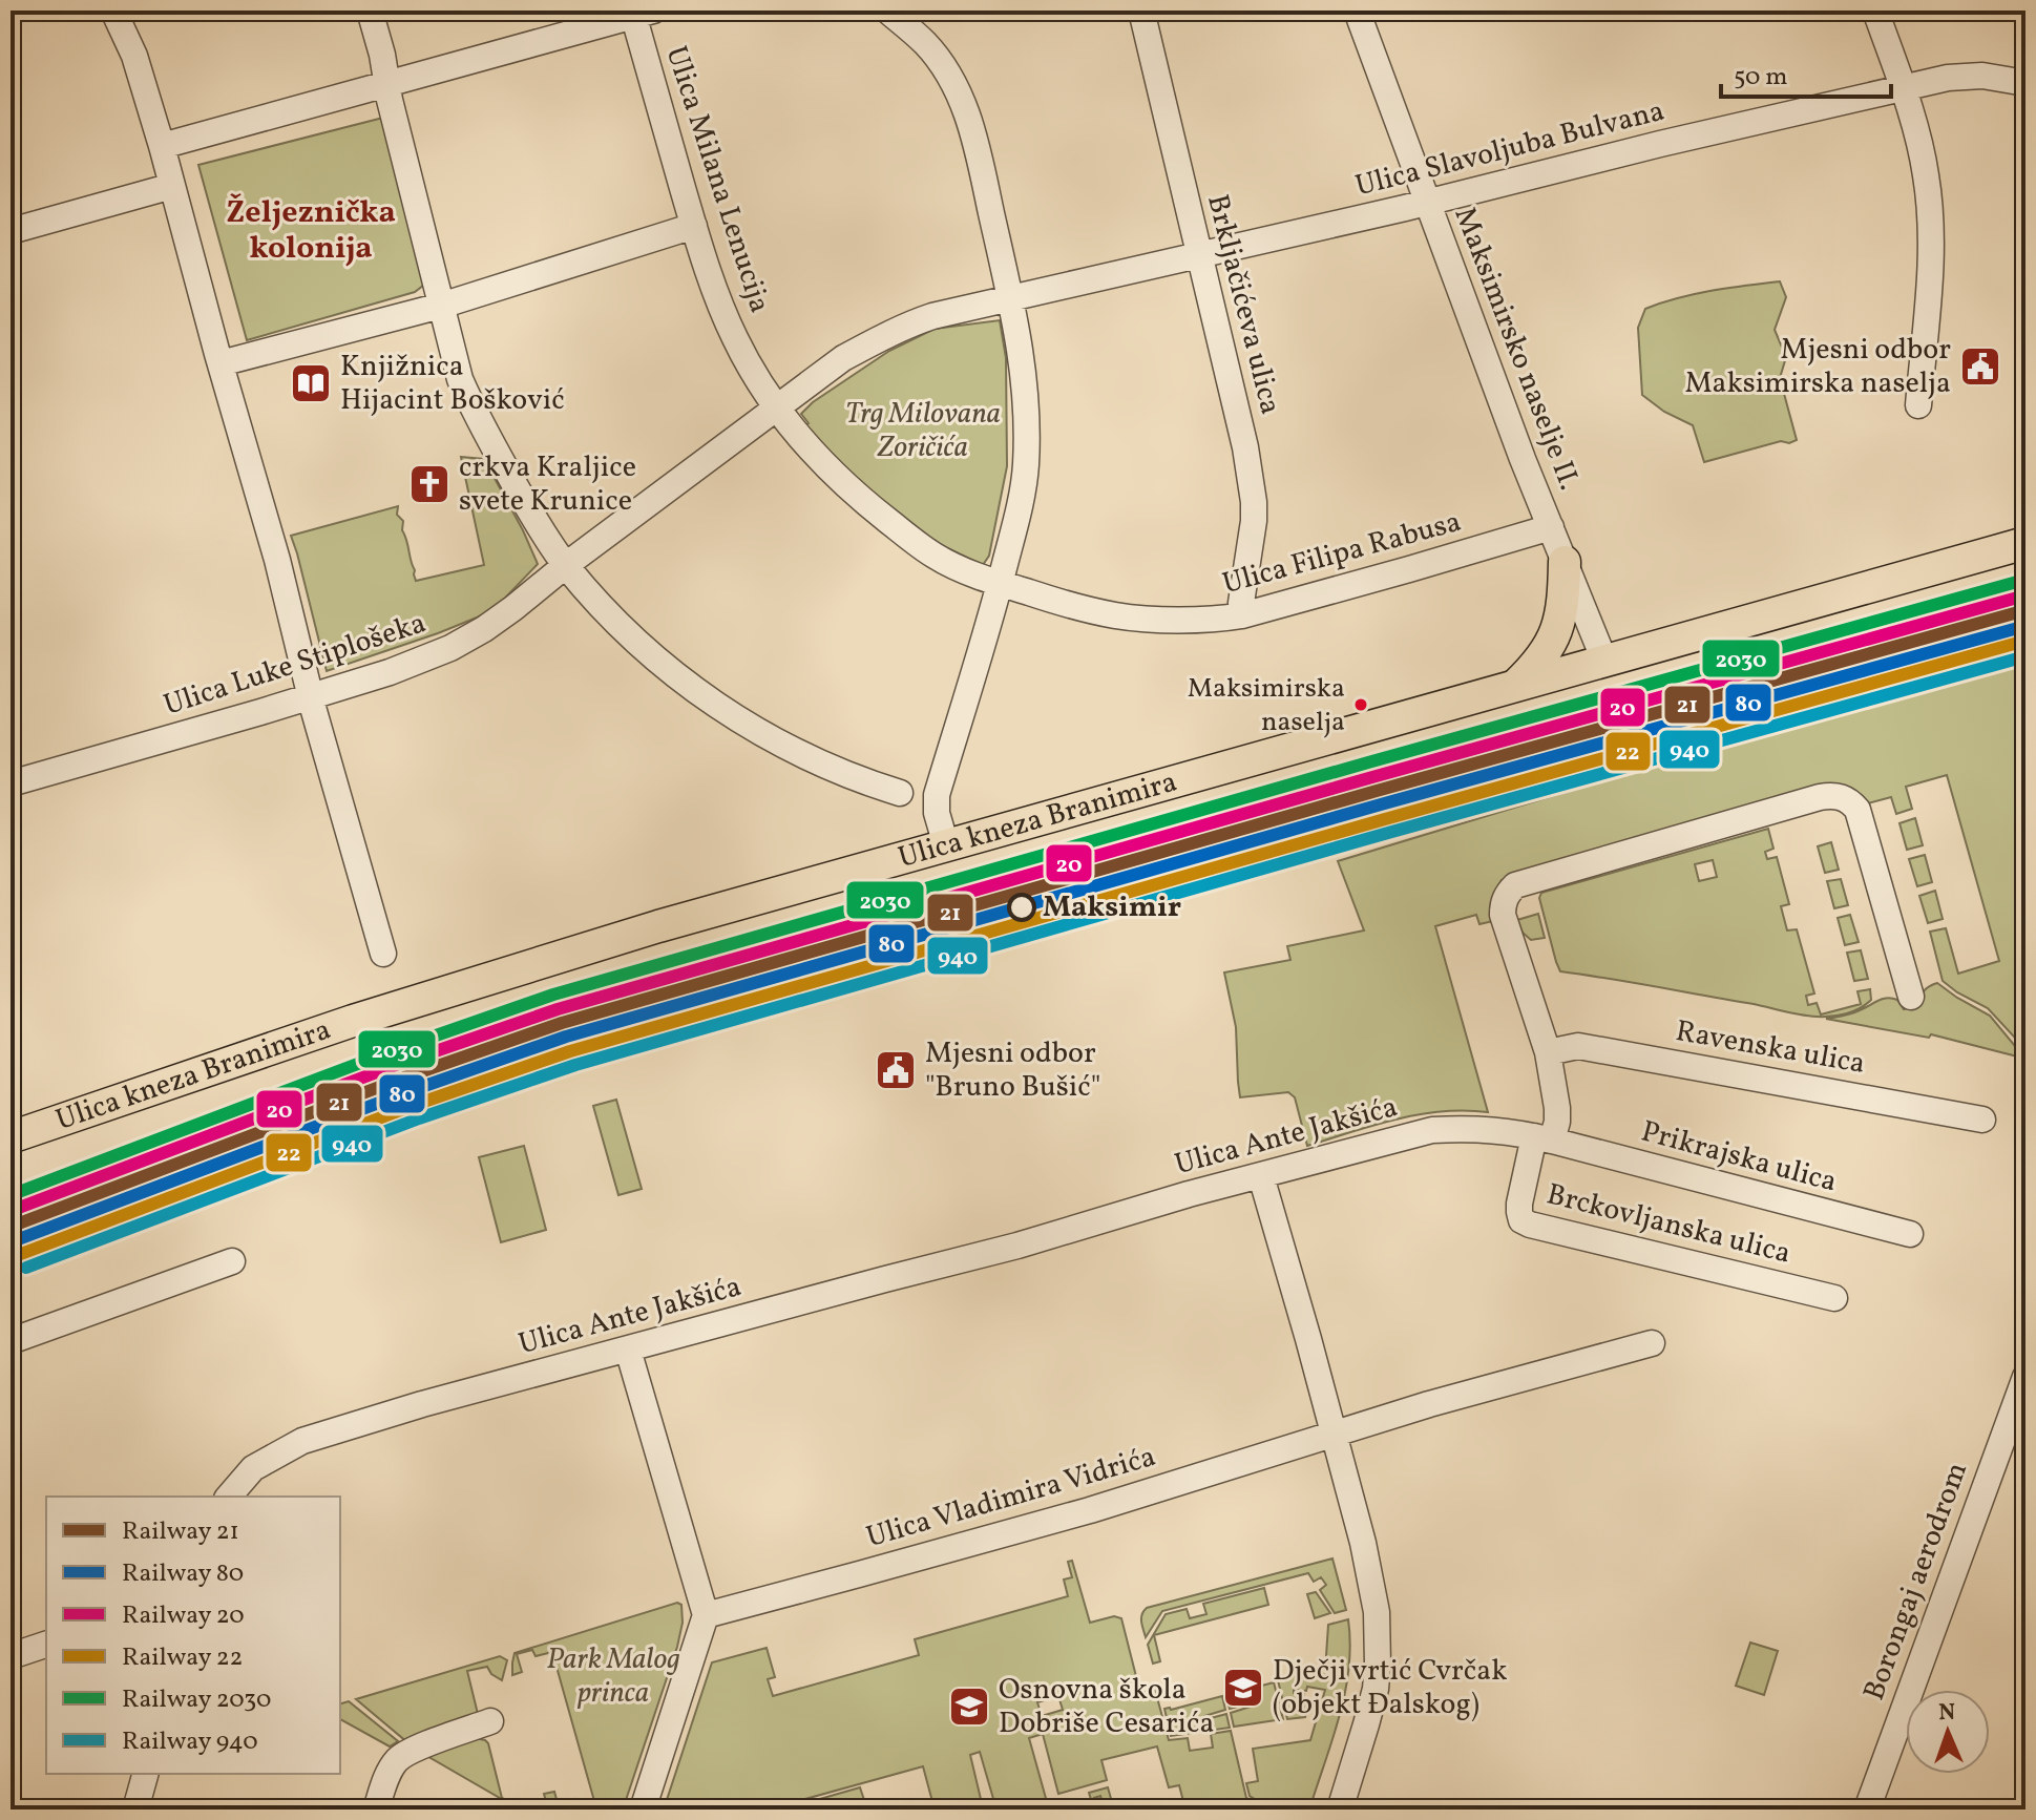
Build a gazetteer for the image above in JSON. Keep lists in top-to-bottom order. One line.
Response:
{"streets":{"main road":["Ulica kneza Branimira"],"street":["Ulica Slavoljuba Bulvana","Ulica Milana Lenucija","Brkljačićeva ulica","Maksimirsko naselje II.","Ulica Filipa Rabusa","Ulica Luke Stiplošeka","Ravenska ulica","Ulica Ante Jakšića","Prikrajska ulica","Brckovljanska ulica","Ulica Vladimira Vidrića","Borongaj aerodrom"]},"crossings":[["Ulica Slavoljuba Bulvana","Brkljačićeva ulica"],["Ulica Slavoljuba Bulvana","Maksimirsko naselje II."],["Ulica Milana Lenucija","Ulica Luke Stiplošeka"],["Brkljačićeva ulica","Ulica Filipa Rabusa"],["Maksimirsko naselje II.","Ulica Filipa Rabusa"],["Maksimirsko naselje II.","Ulica kneza Branimira"],["Ulica Ante Jakšića","Prikrajska ulica"],["Ulica Ante Jakšića","Brckovljanska ulica"],["Prikrajska ulica","Brckovljanska ulica"]],"districts":["Željeznička kolonija"],"parks":["Trg Milovana Zoričića","Park Malog princa"],"places":{"public building":["Mjesni odbor Maksimirska naselja","Mjesni odbor \"Bruno Bušić\""],"library":["Knjižnica Hijacint Bošković"],"church":["crkva Kraljice svete Krunice"],"other":["Maksimirska naselja","Maksimir"],"school or university":["Dječji vrtić Cvrčak (objekt Đalskog)","Osnovna škola Dobriše Cesarića"]},"lines":["rail line 2030","rail line 20","rail line 21","rail line 80","rail line 22","rail line 940"],"legend":["Railway 21","Railway 80","Railway 20","Railway 22","Railway 2030","Railway 940"],"scale_bar":"50 m","north":"top"}
